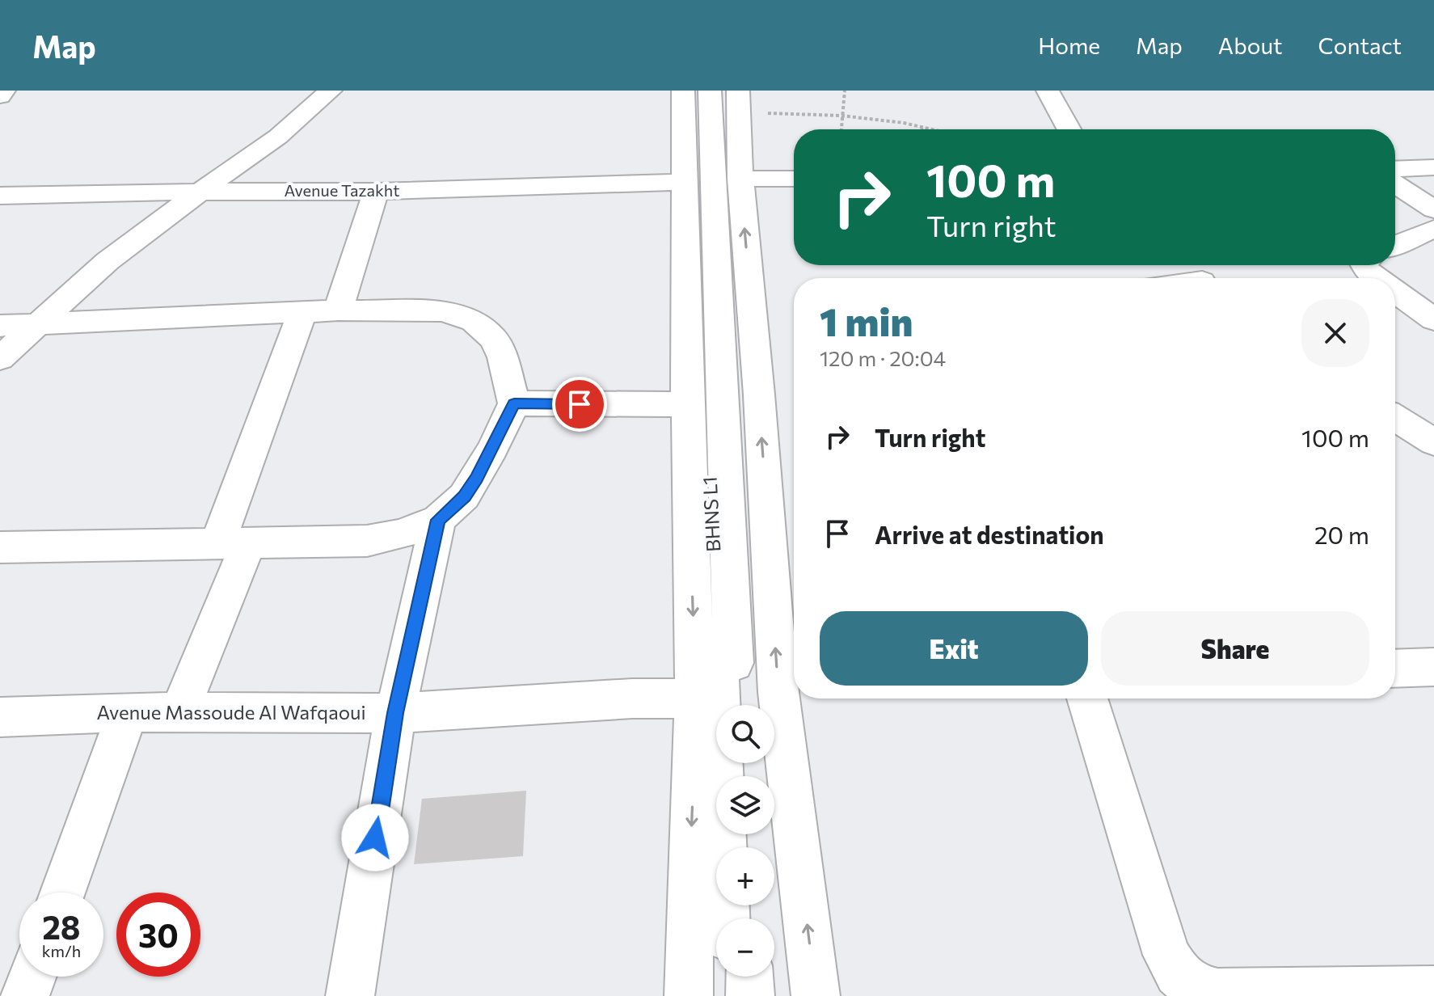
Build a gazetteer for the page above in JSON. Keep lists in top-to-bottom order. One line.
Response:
{"streets":{"street":["Avenue Tazakht","BHNS L1","Avenue Massoude Al Wafqaoui"]},"page":{"header":"Map","nav":["Home","Map","About","Contact"],"turn":["100 m","Turn right"],"heading":["1 min","120 m · 20:04"],"list":[{"name":"Turn right","value":"100 m"},{"name":"Arrive at destination","value":"20 m"}],"buttons":["Exit","Share"],"map_buttons":["+","−"],"speed":"28 km/h","limit":"30"}}
